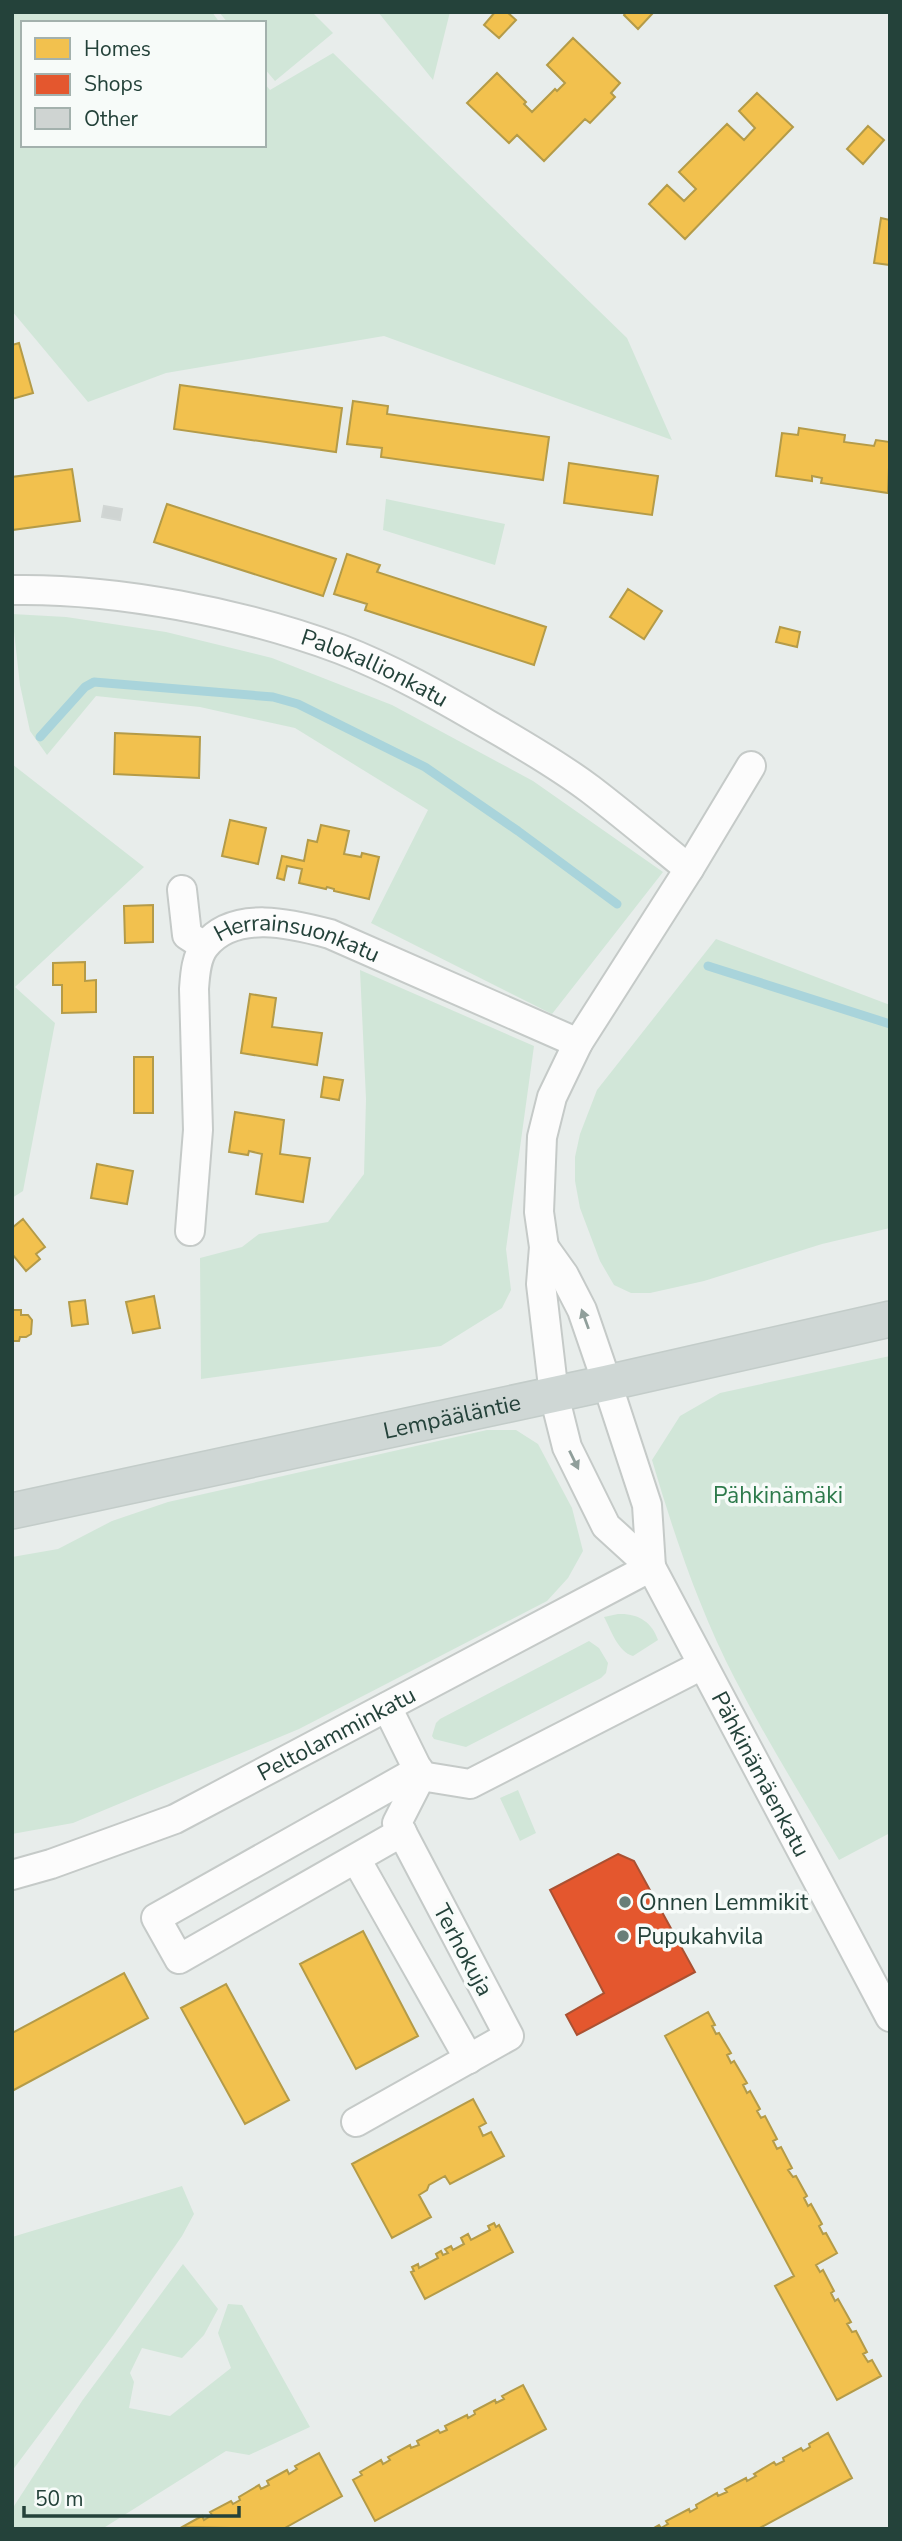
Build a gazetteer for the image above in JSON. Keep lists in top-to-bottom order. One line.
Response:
{"streets":{"main road":["Lempääläntie"],"street":["Palokallionkatu","Herrainsuonkatu","Peltolamminkatu","Pähkinämäenkatu","Terhokuja"]},"crossings":[["Lempääläntie","Pähkinämäenkatu"],["Peltolamminkatu","Pähkinämäenkatu"]],"parks":["Pähkinämäki"],"places":["Onnen Lemmikit","Pupukahvila"],"legend":["Homes","Shops","Other"],"scale_bar":"50 m"}
